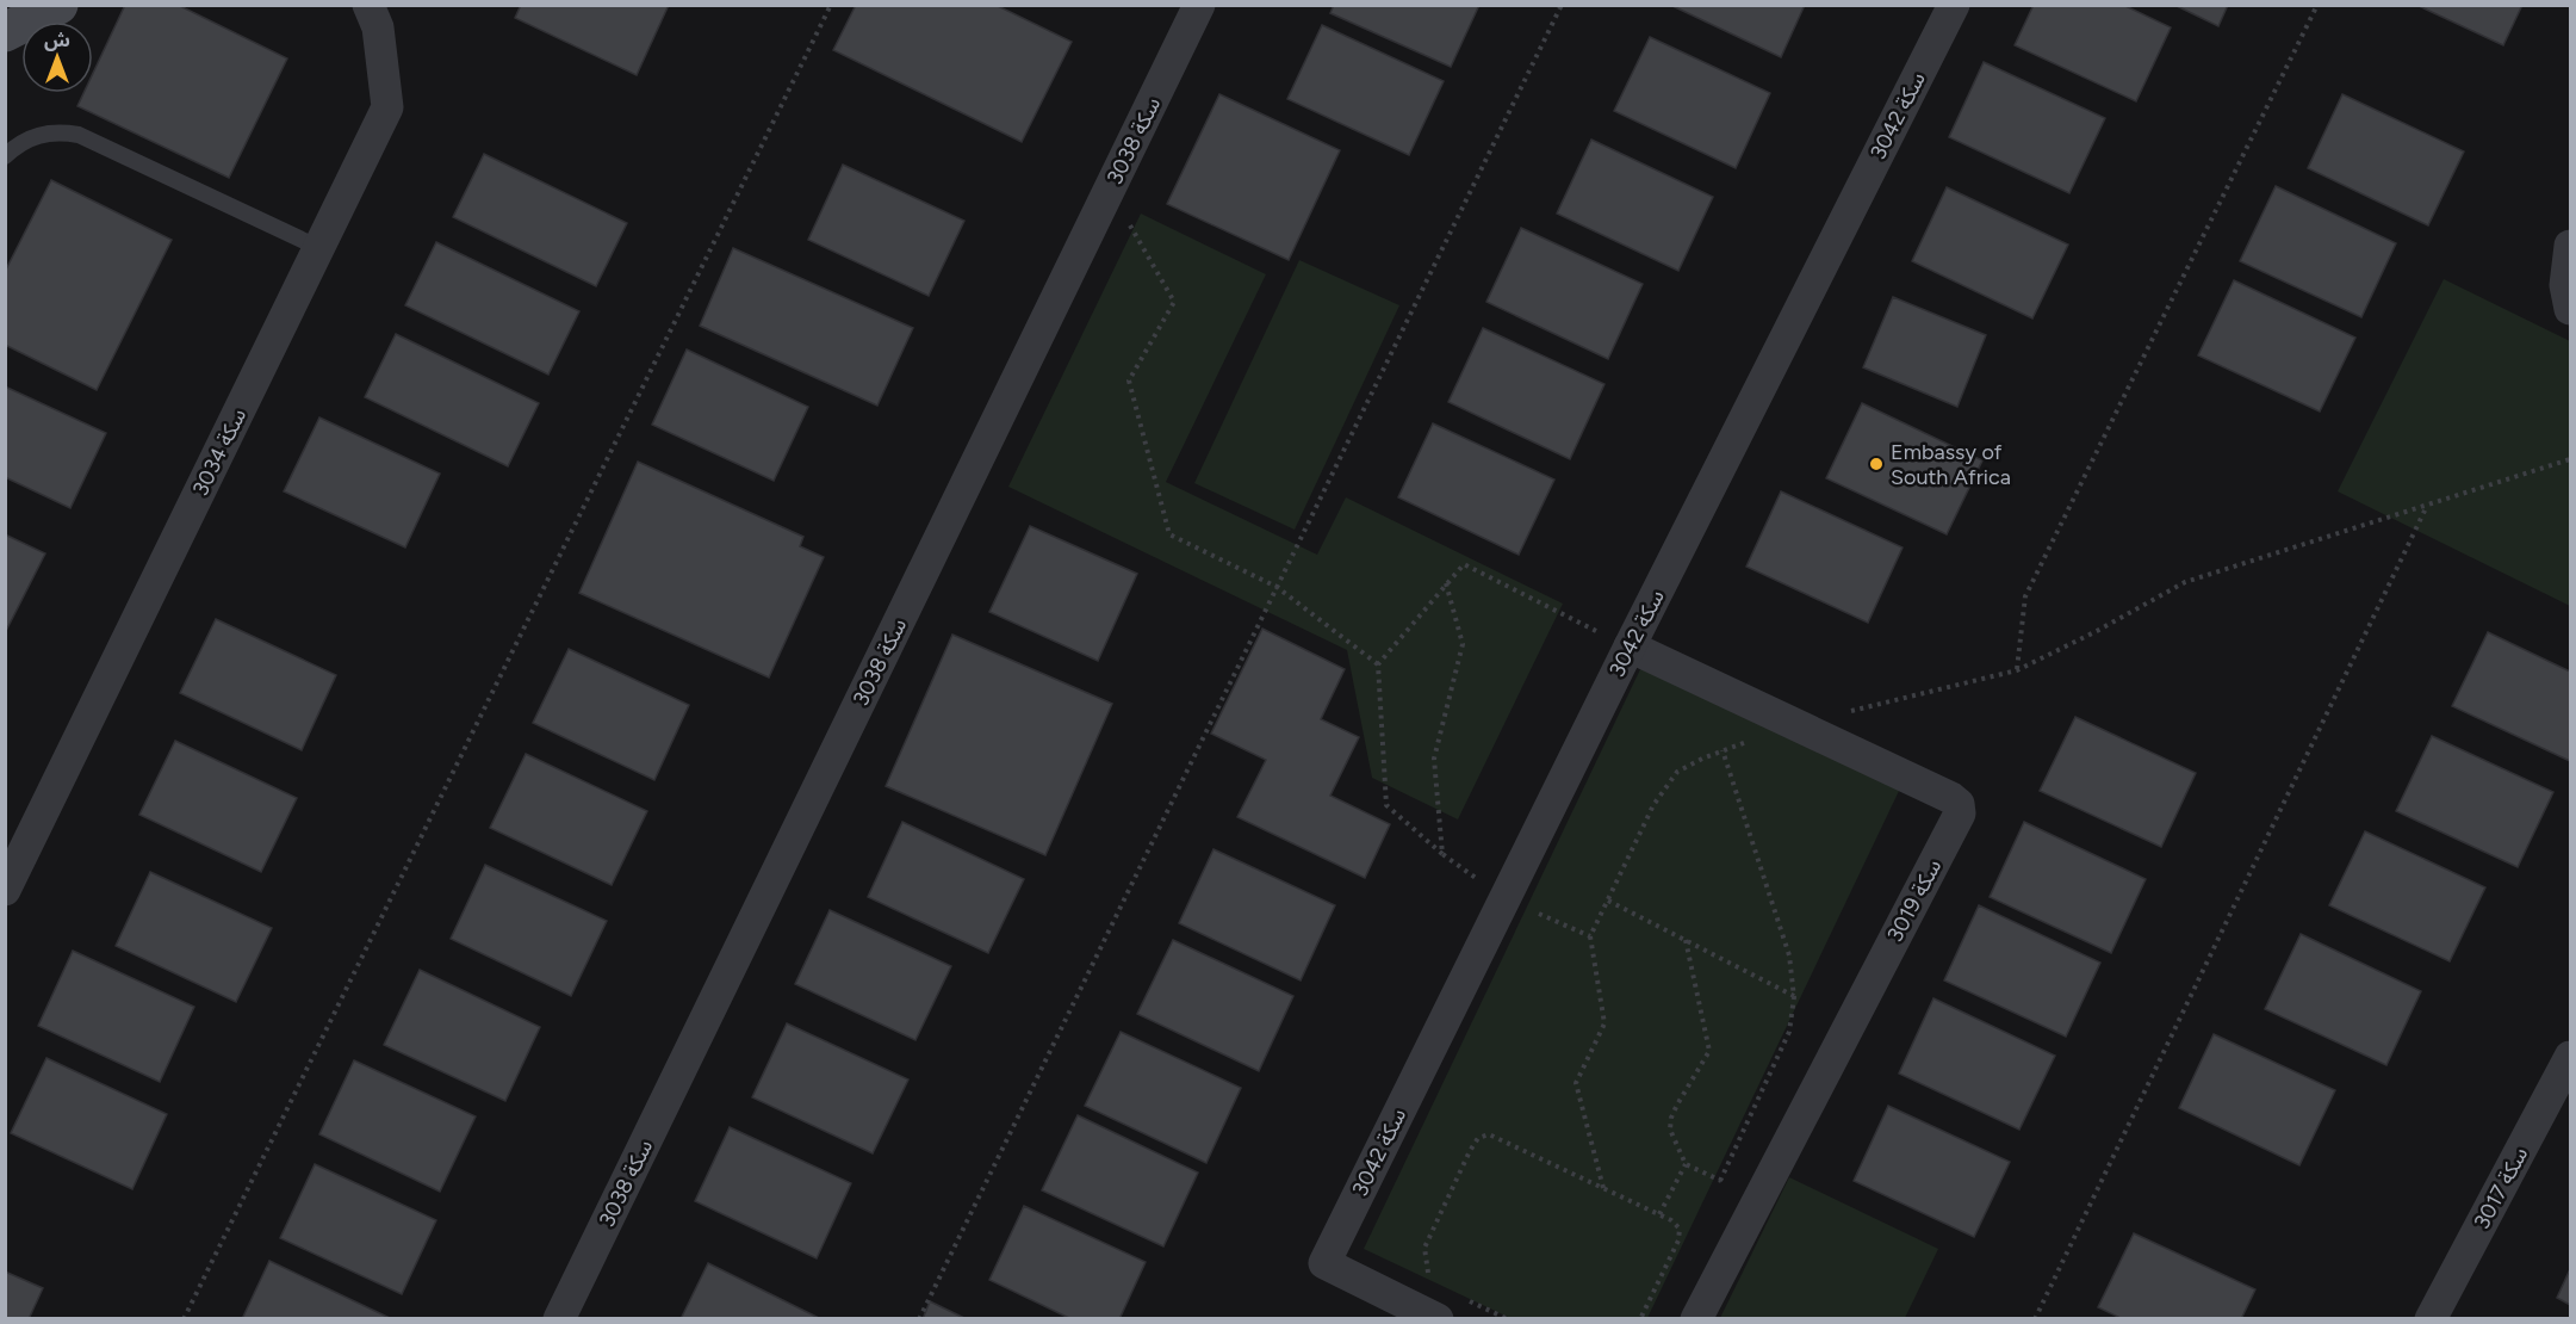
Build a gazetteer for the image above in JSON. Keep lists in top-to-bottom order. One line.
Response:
{"streets":{"street":["سكة 3042","سكة 3038","سكة 3034","سكة 3019","سكة 3017"]},"crossings":[["سكة 3042","سكة 3019"]],"places":["Embassy of South Africa"],"north":"top"}
